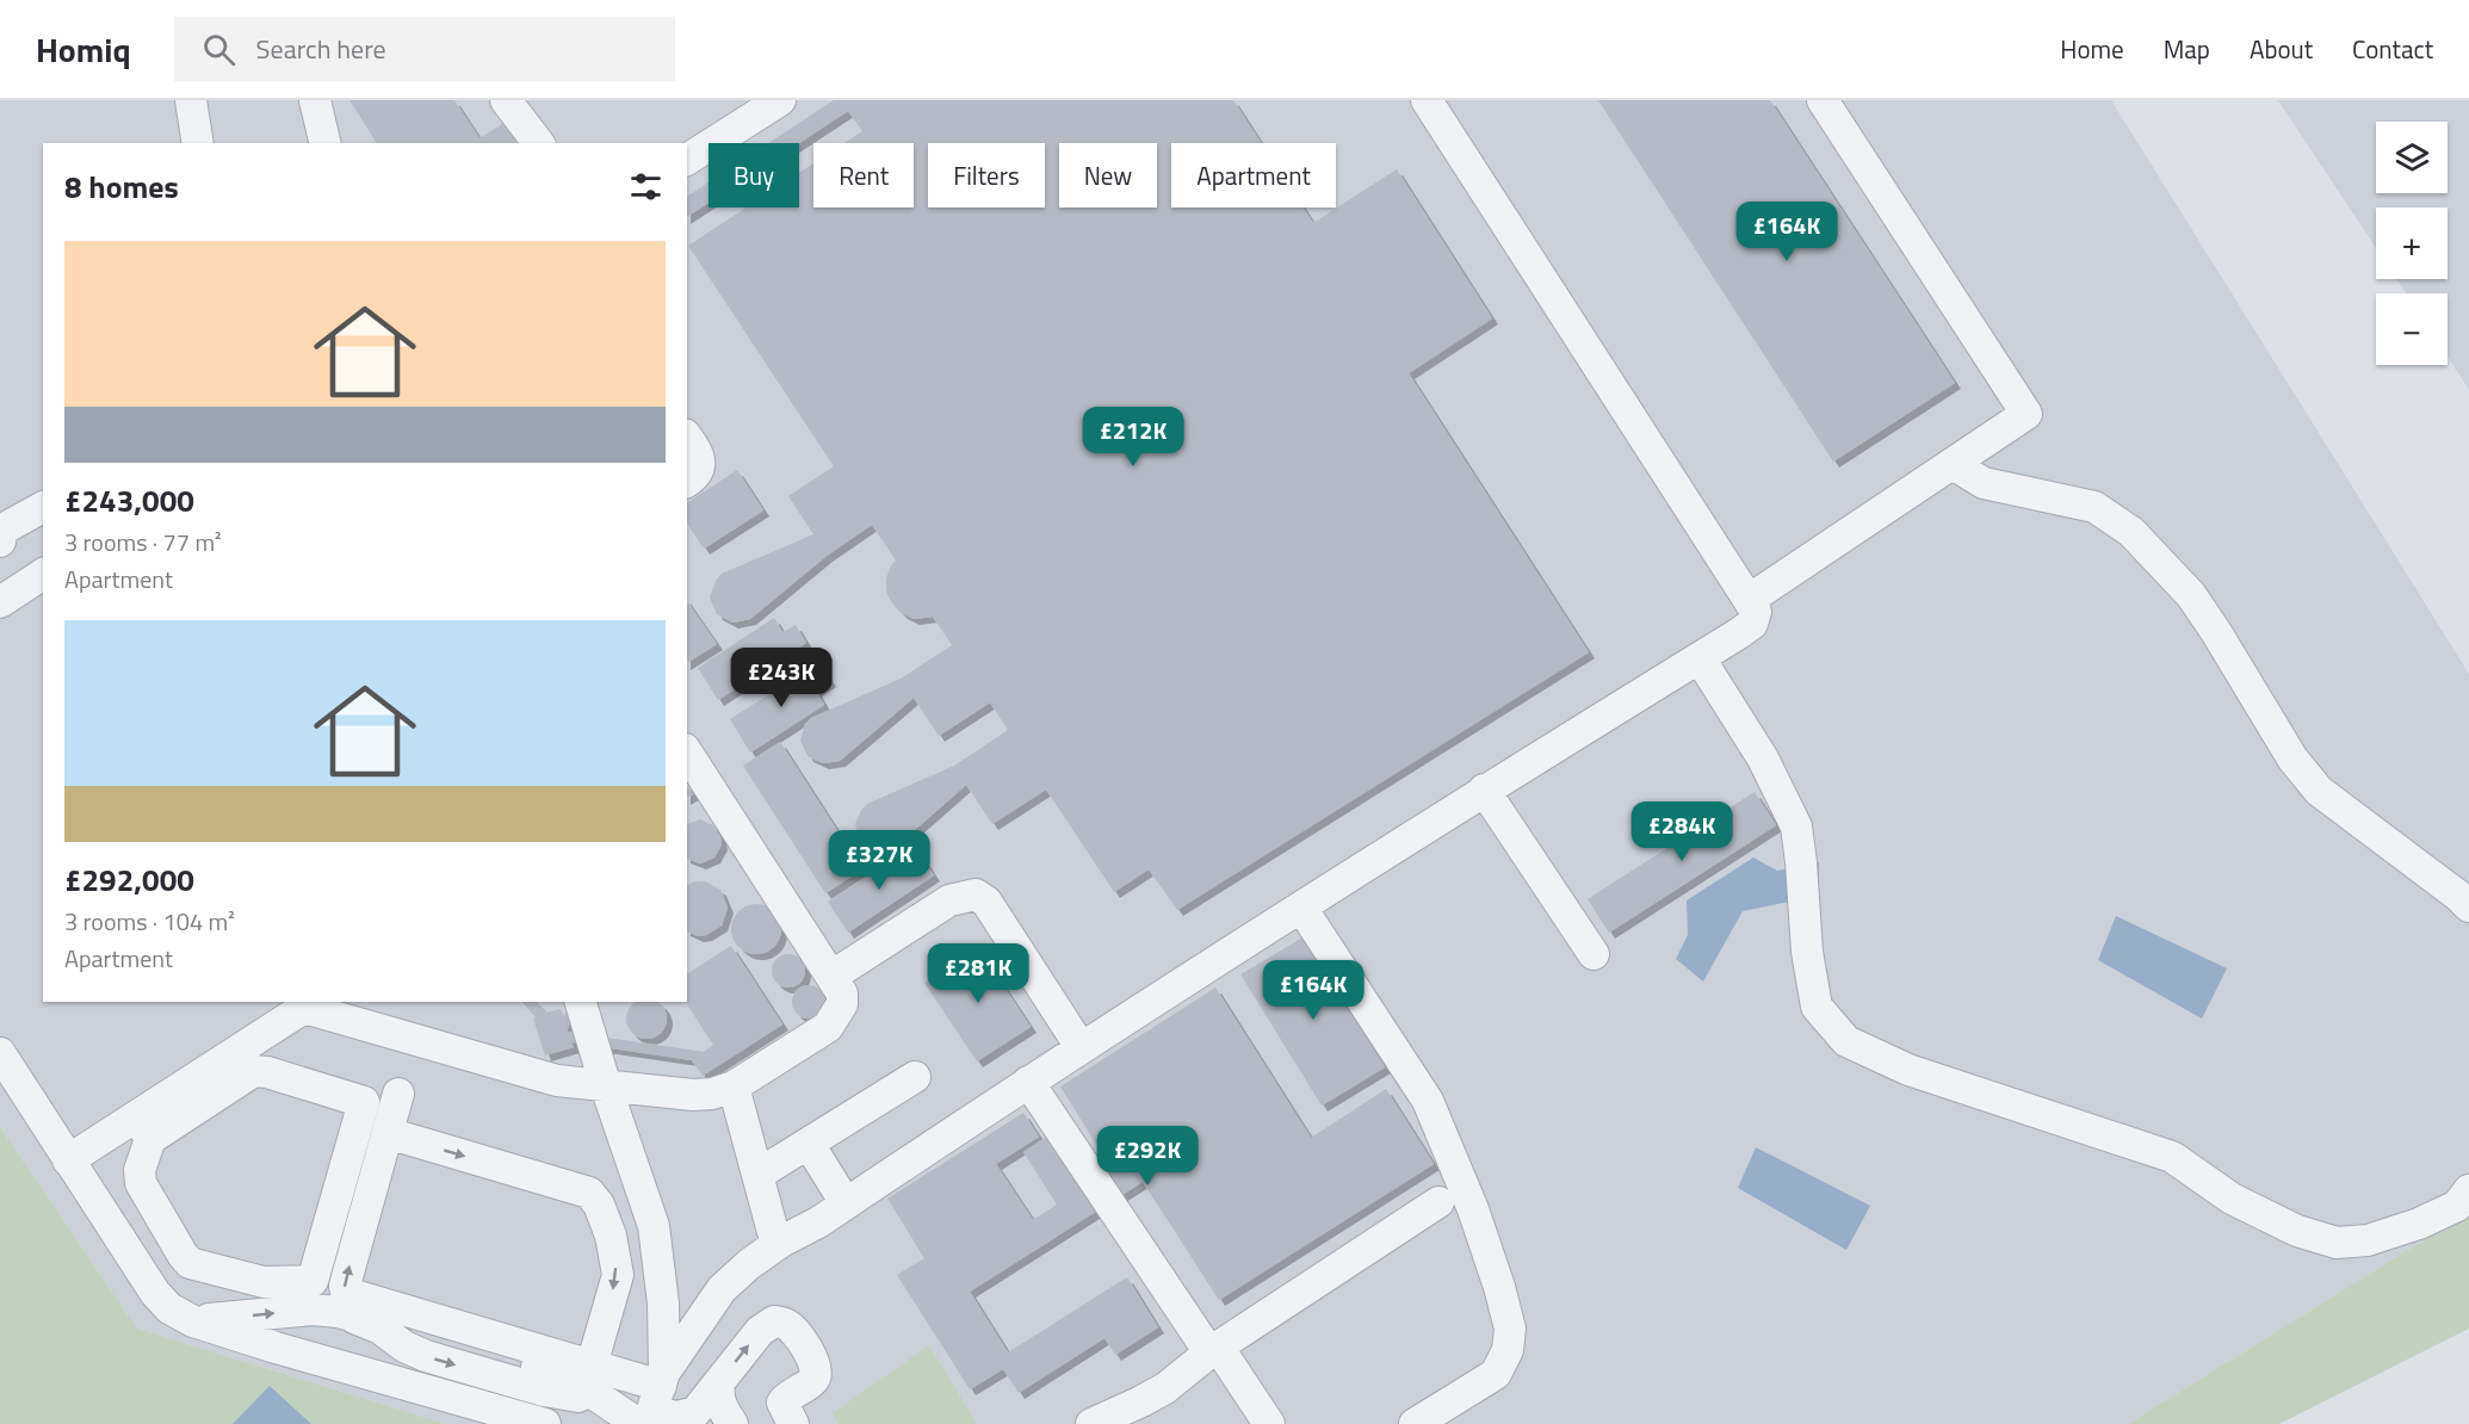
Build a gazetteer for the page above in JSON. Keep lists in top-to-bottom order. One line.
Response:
{"page":{"header":"Homiq","search":"Search here","nav":["Home","Map","About","Contact"],"map_buttons":["+","−"],"chip":["Buy","Rent","Filters","New","Apartment"],"heading":"8 homes","price":["£164K","£212K","£243K","£284K","£327K","£281K","£164K","£292K"],"list":[{"name":"£243,000","note":"3 rooms · 77 m² · Apartment"},{"name":"£292,000","note":"3 rooms · 104 m² · Apartment"}]}}
